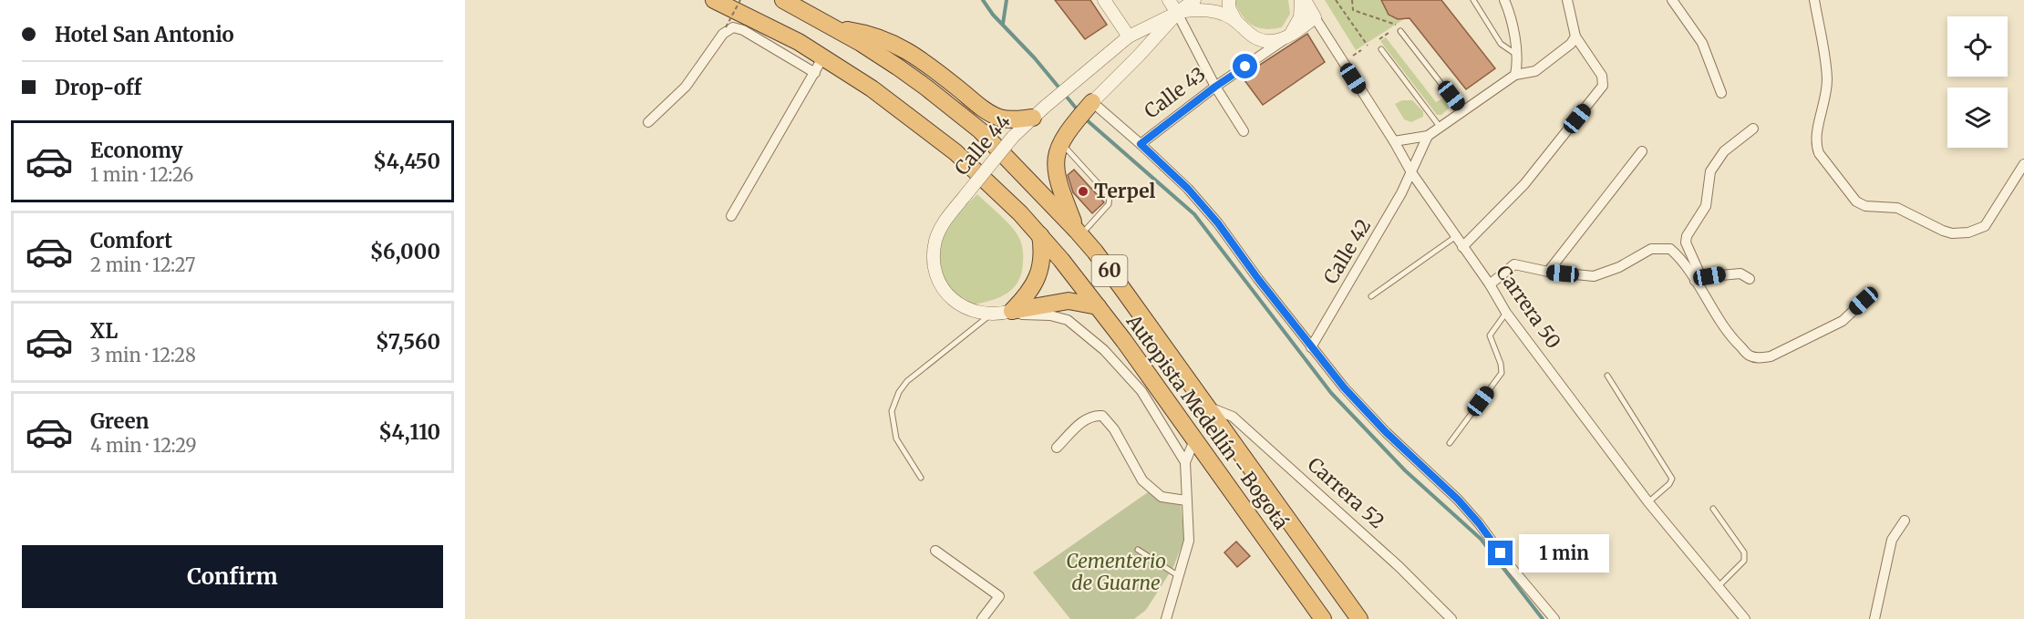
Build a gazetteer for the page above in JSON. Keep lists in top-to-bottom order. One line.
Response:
{"streets":{"highway":["60","Autopista Medellín - Bogotá"],"street":["Calle 43","Calle 44","Calle 42","Carrera 50","Carrera 52"]},"crossings":[["Calle 43","Carrera 50"],["Calle 42","Carrera 50"],["Autopista Medellín - Bogotá","Carrera 52"]],"parks":["Cementerio de Guarne"],"places":["Terpel"],"page":{"banner":["Hotel San Antonio","Drop-off"],"list":[{"name":"Economy","note":"1 min · 12:26","value":"$4,450"},{"name":"Comfort","note":"2 min · 12:27","value":"$6,000"},{"name":"XL","note":"3 min · 12:28","value":"$7,560"},{"name":"Green","note":"4 min · 12:29","value":"$4,110"}],"buttons":"Confirm","bubble":"1 min"}}
